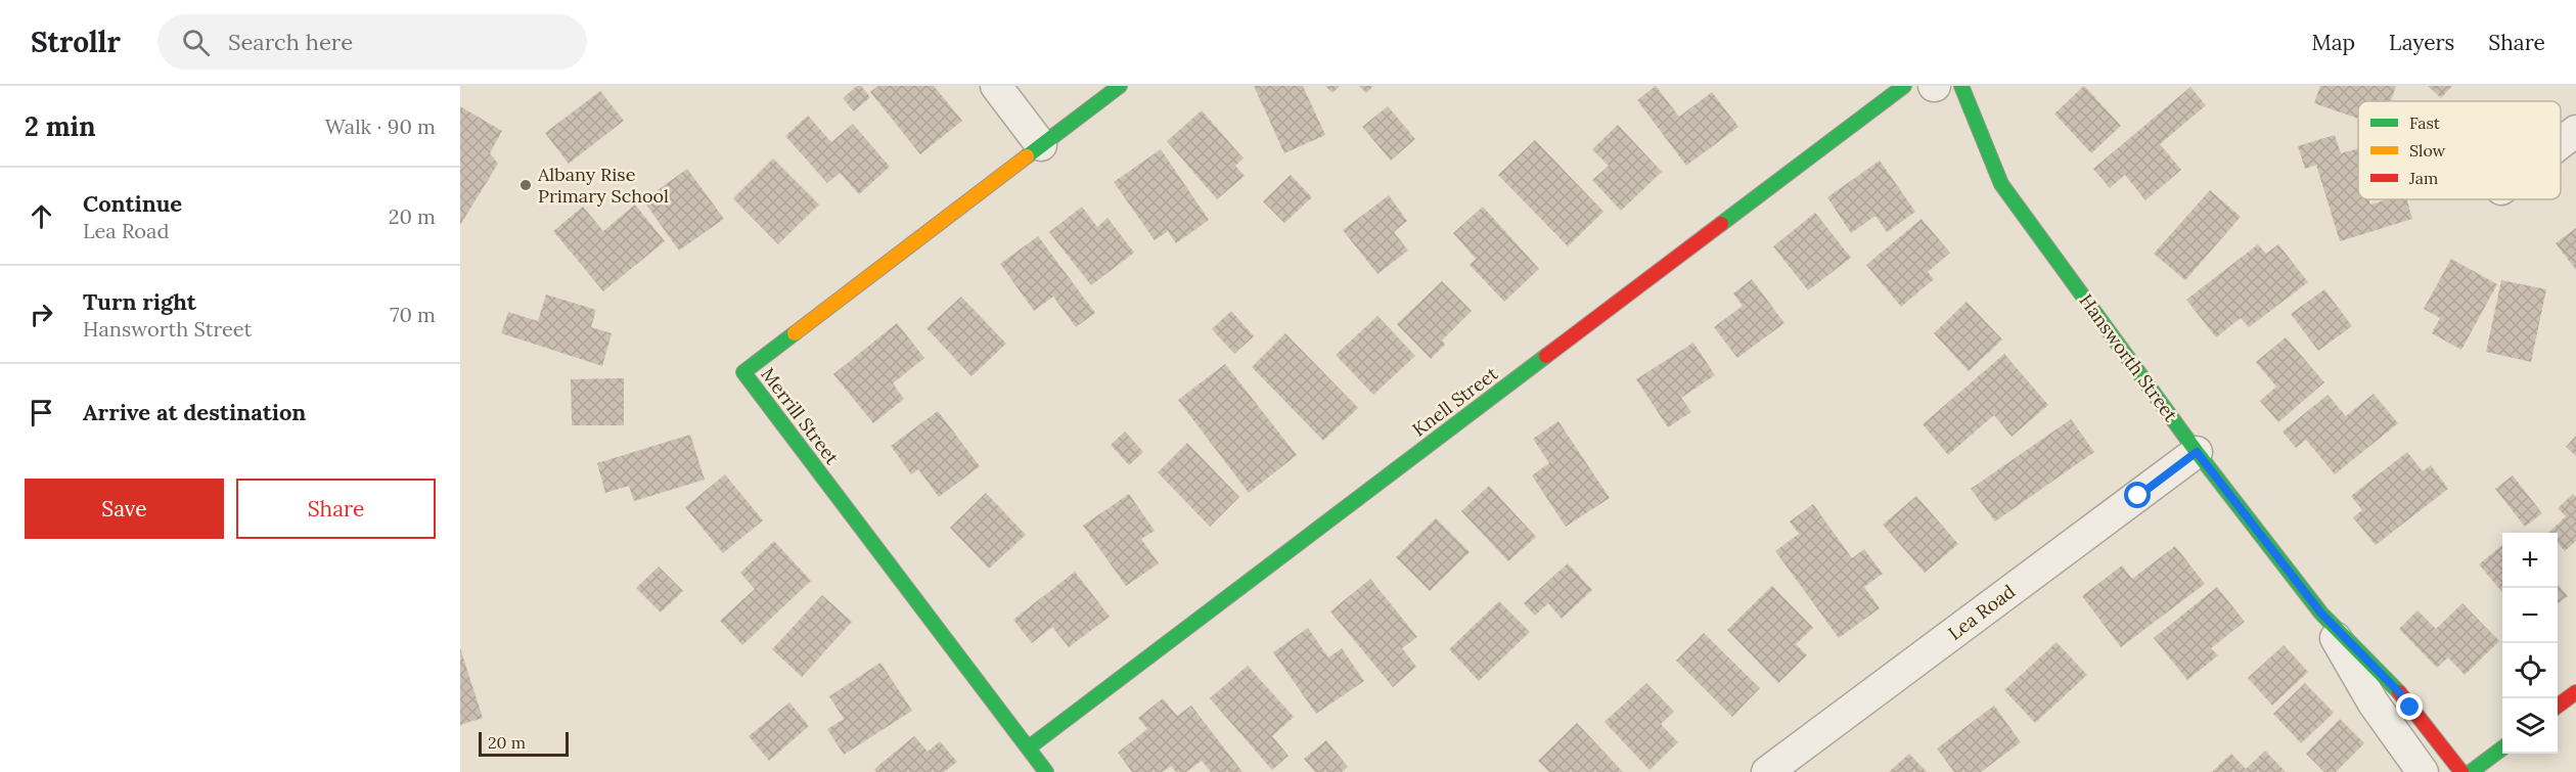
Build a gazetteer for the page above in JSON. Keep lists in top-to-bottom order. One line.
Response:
{"streets":{"street":["Hansworth Street","Knell Street","Merrill Street","Lea Road"]},"crossings":[["Hansworth Street","Lea Road"],["Knell Street","Merrill Street"]],"places":["Albany Rise Primary School"],"legend":["Fast","Slow","Jam"],"scale_bar":"20 m","page":{"header":"Strollr","search":"Search here","nav":["Map","Layers","Share"],"heading":["2 min","Walk · 90 m"],"list":[["Continue","Lea Road","20 m"],["Turn right","Hansworth Street","70 m"],"Arrive at destination"],"buttons":["Save","Share"],"map_buttons":["+","−"],"scale":"20 m"}}
